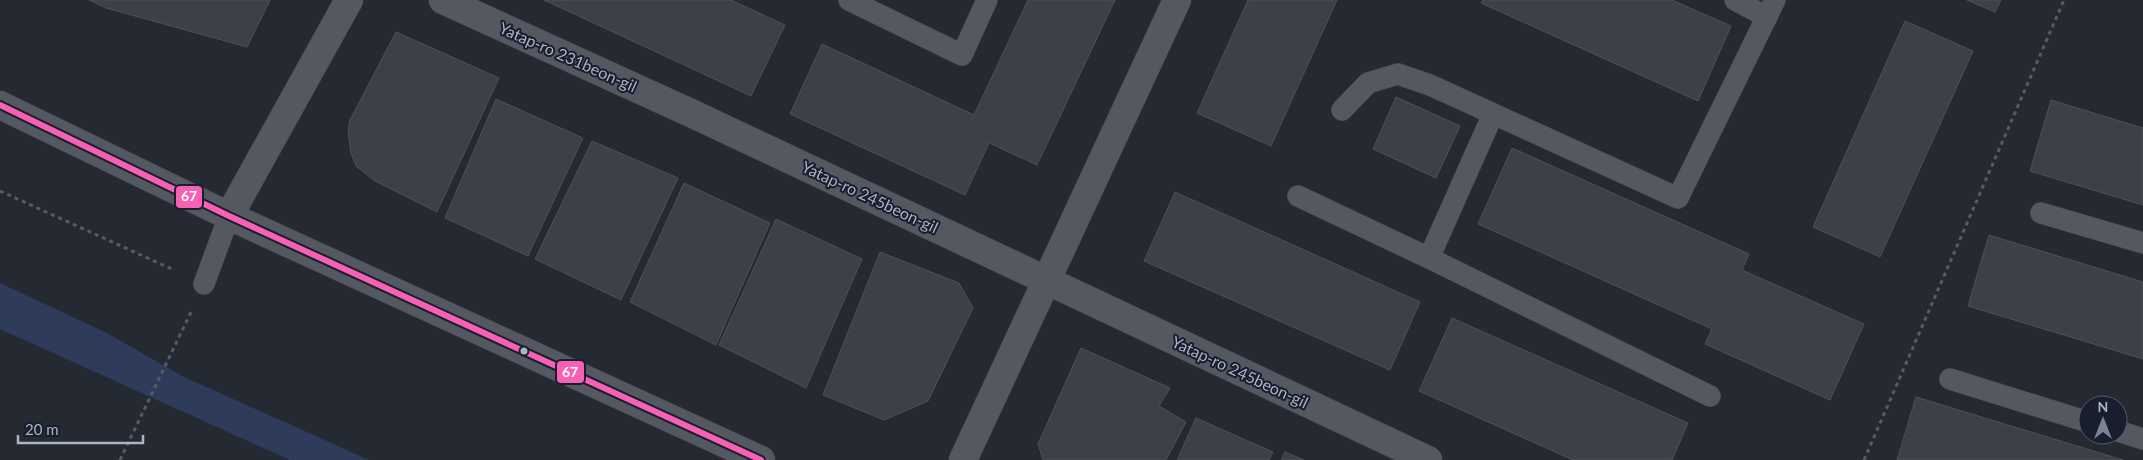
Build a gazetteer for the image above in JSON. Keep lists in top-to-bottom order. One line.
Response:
{"streets":{"street":["Yatap-ro 231beon-gil","Yatap-ro 245beon-gil"]},"crossings":[["Yatap-ro 231beon-gil","Yatap-ro 245beon-gil"]],"lines":["transit line 67"],"scale_bar":"20 m","north":"top"}
